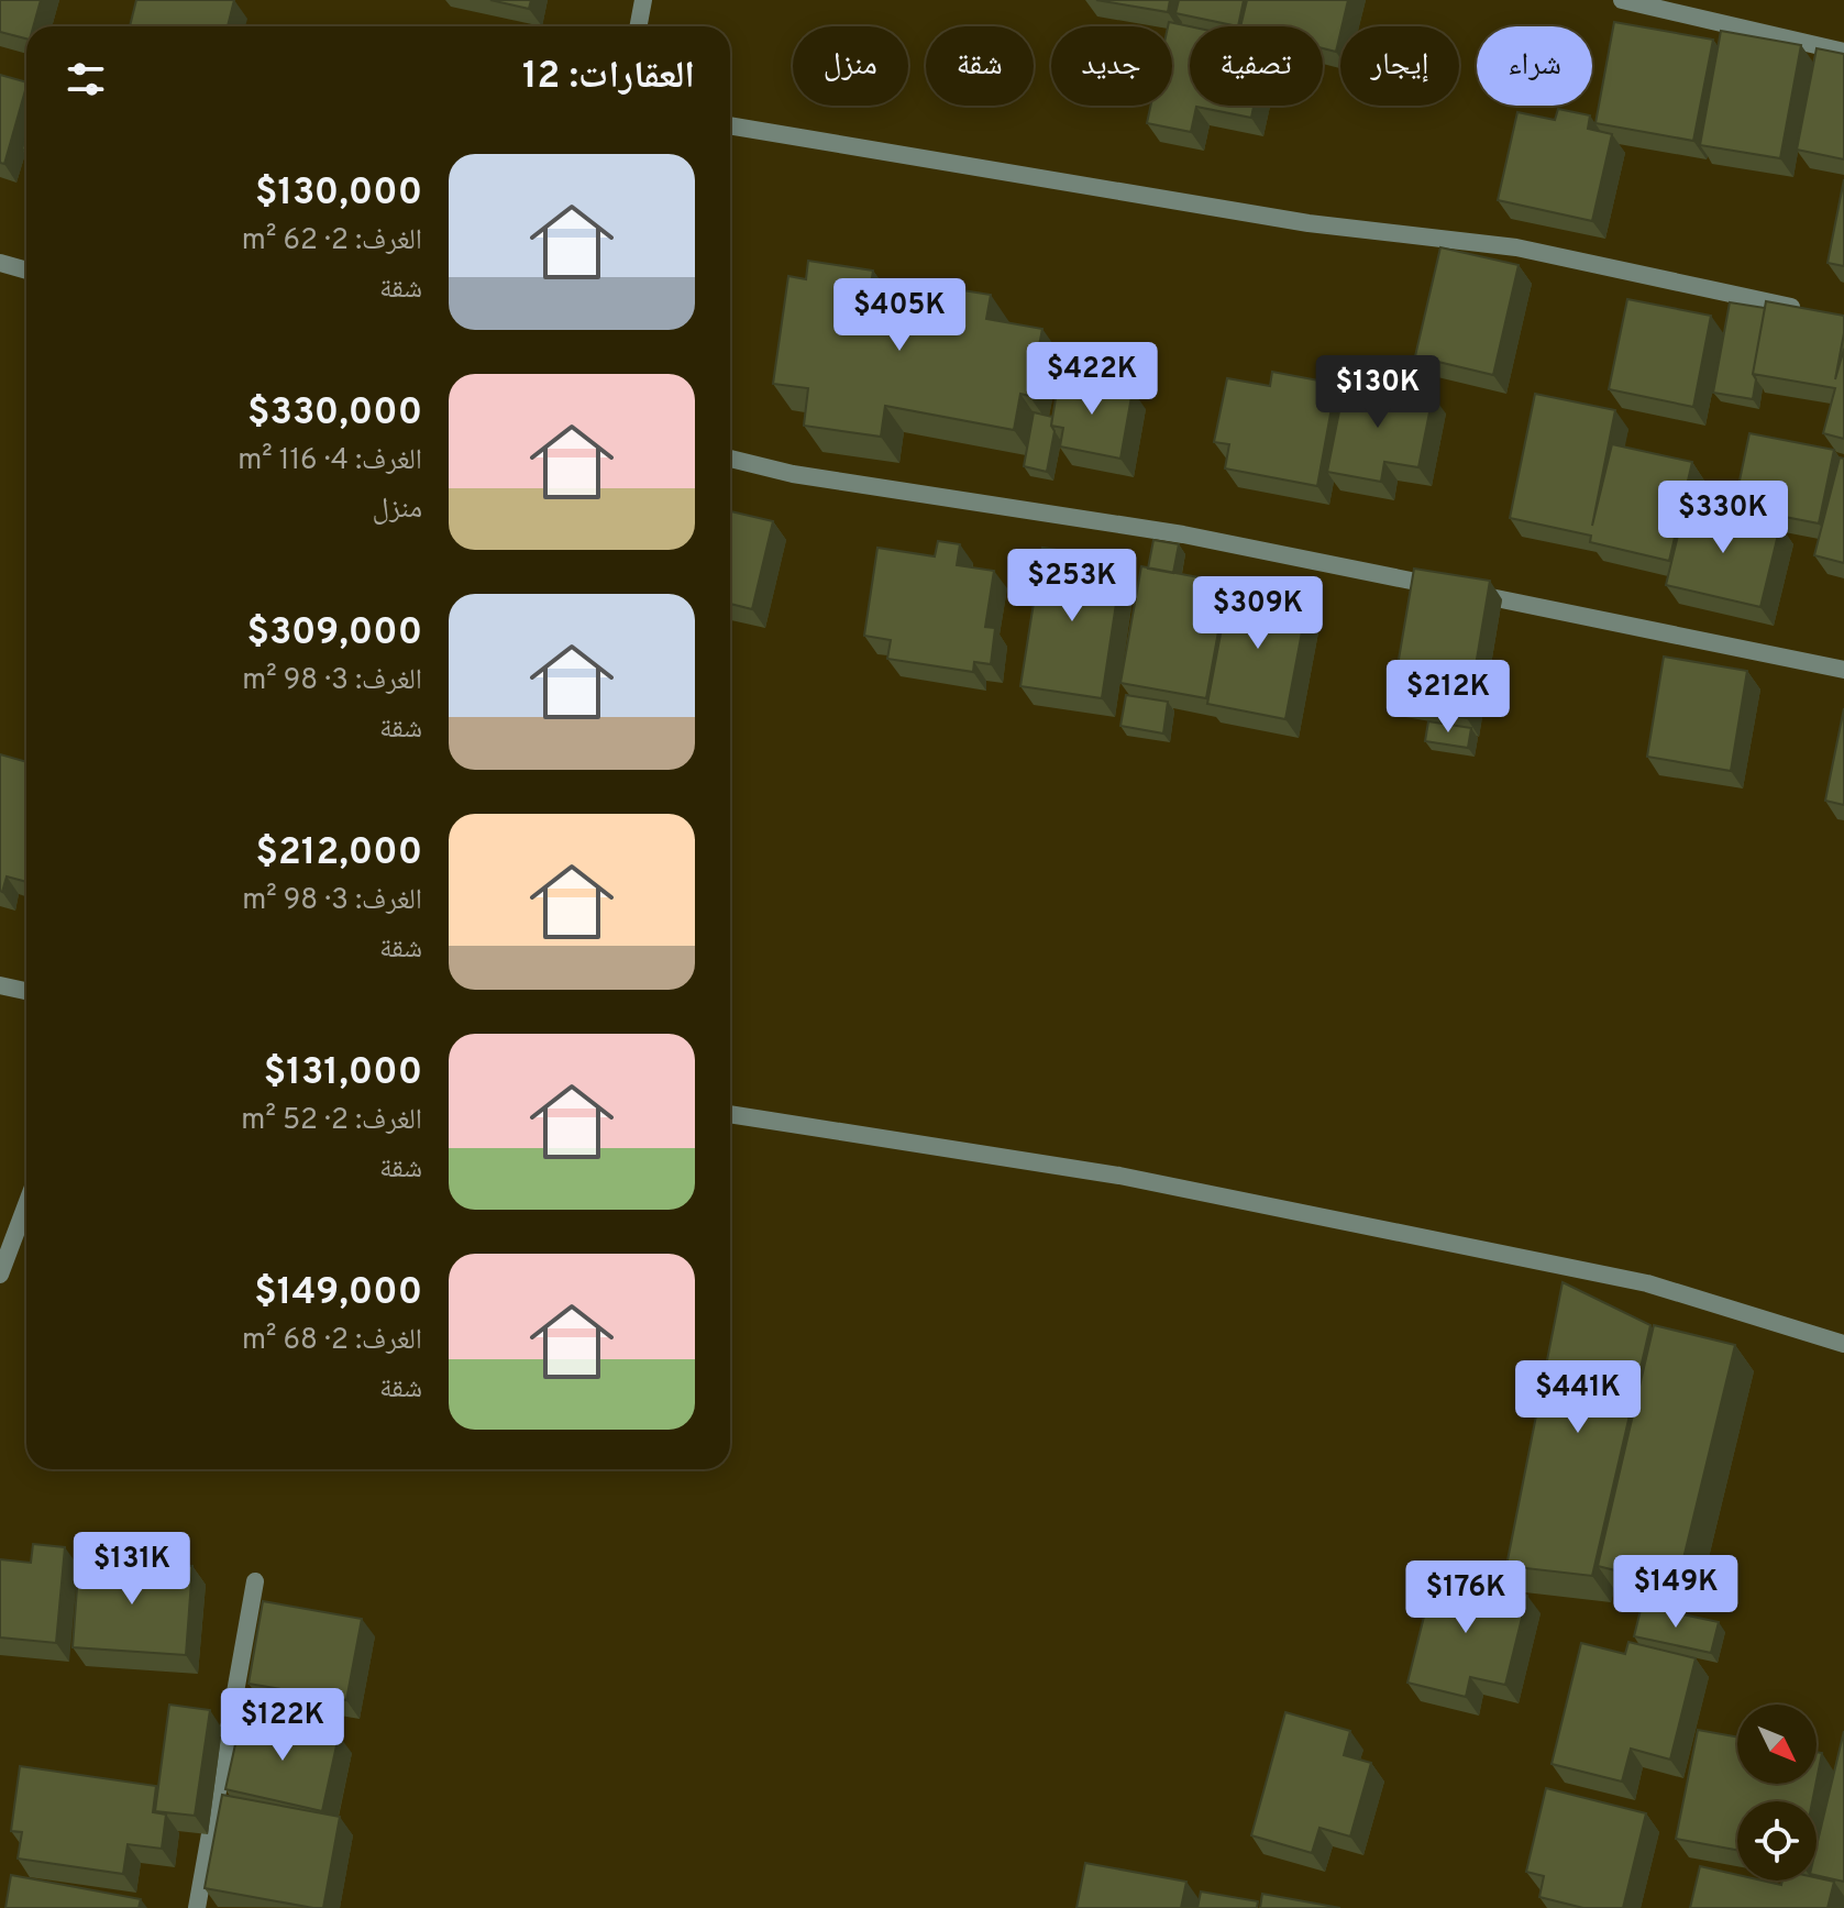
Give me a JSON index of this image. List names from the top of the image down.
{
  "north": "bottom right",
  "page": {
    "chip": [
      "شراء",
      "إيجار",
      "تصفية",
      "جديد",
      "شقة",
      "منزل"
    ],
    "heading": "العقارات: 12",
    "list": [
      {
        "name": "$130,000",
        "note": "الغرف: 2 · 62 m² · شقة"
      },
      {
        "name": "$330,000",
        "note": "الغرف: 4 · 116 m² · منزل"
      },
      {
        "name": "$309,000",
        "note": "الغرف: 3 · 98 m² · شقة"
      },
      {
        "name": "$212,000",
        "note": "الغرف: 3 · 98 m² · شقة"
      },
      {
        "name": "$131,000",
        "note": "الغرف: 2 · 52 m² · شقة"
      },
      {
        "name": "$149,000",
        "note": "الغرف: 2 · 68 m² · شقة"
      }
    ],
    "price": [
      "$405K",
      "$422K",
      "$130K",
      "$330K",
      "$253K",
      "$309K",
      "$212K",
      "$441K",
      "$131K",
      "$149K",
      "$176K",
      "$122K"
    ]
  }
}
